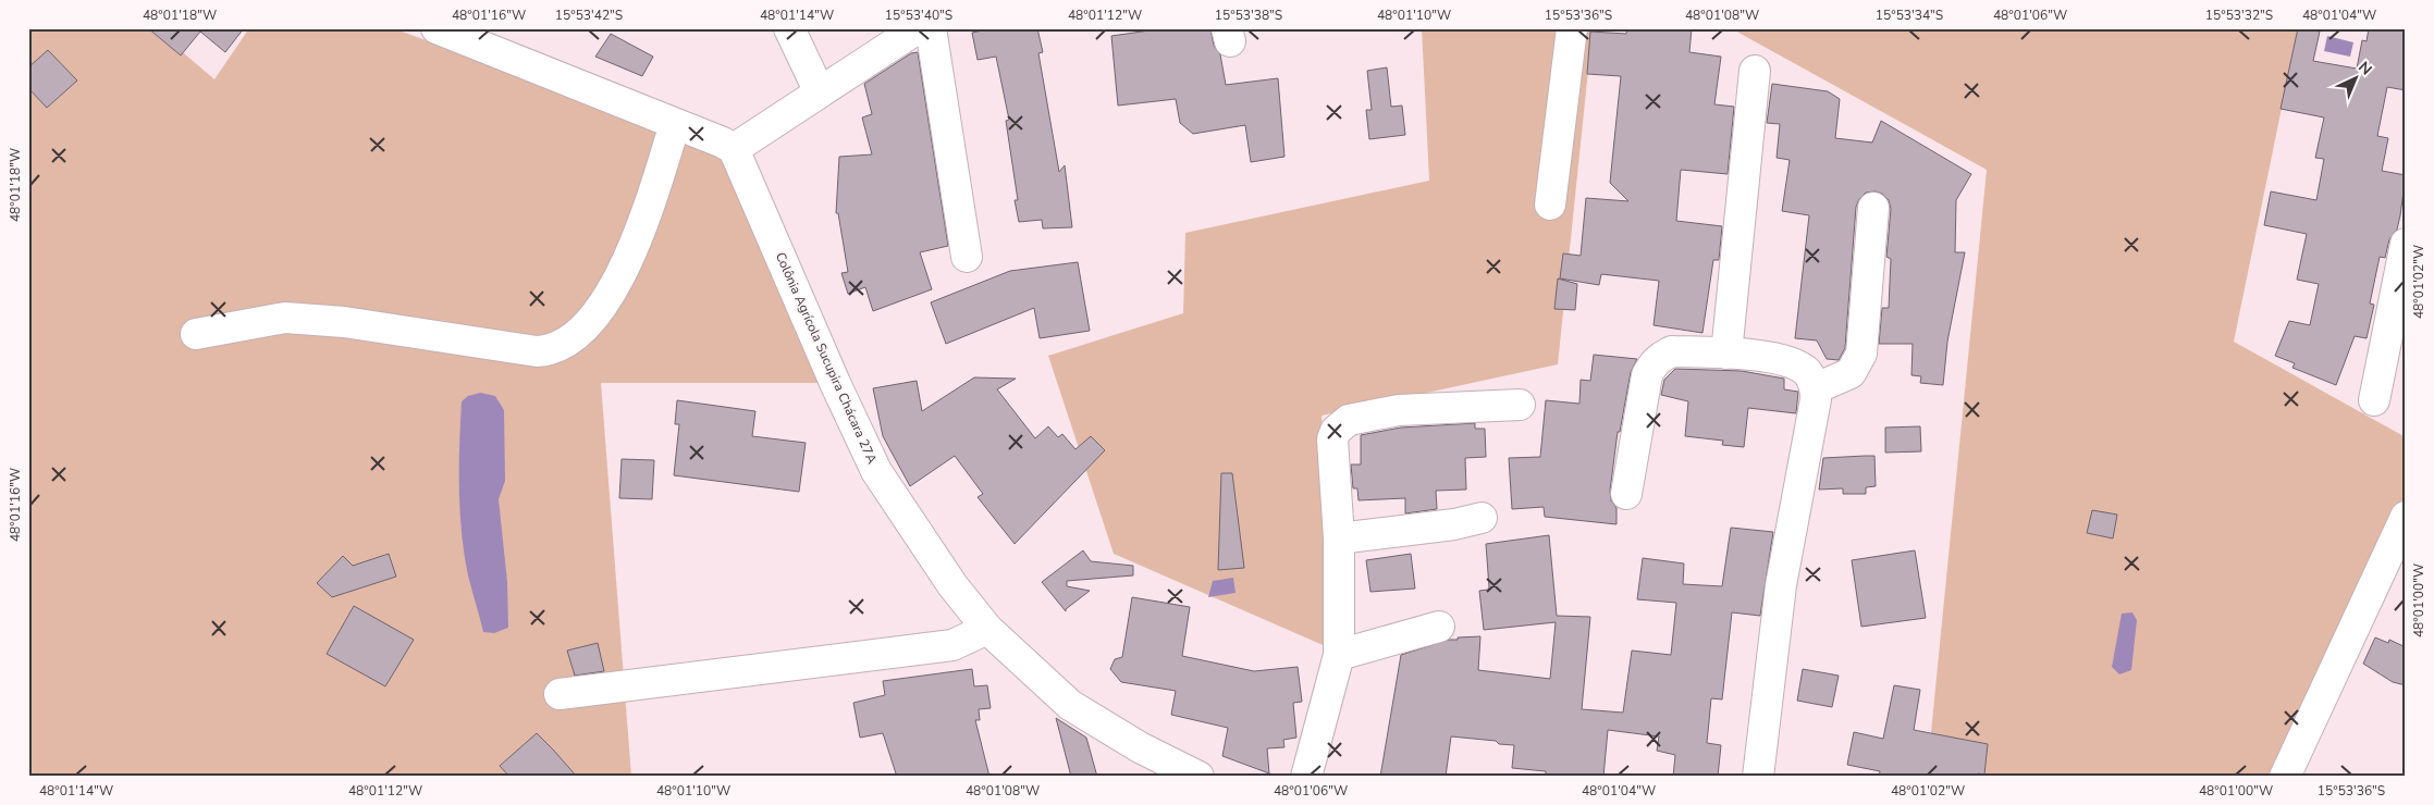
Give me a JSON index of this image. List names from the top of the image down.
{
  "streets": {
    "street": ["Colônia Agrícola Sucupira Chácara 27A"]
  },
  "north": "top right",
  "coordinates": [
    "48°01'18\"W",
    "48°01'16\"W",
    "15°53'42\"S",
    "48°01'14\"W",
    "15°53'40\"S",
    "48°01'12\"W",
    "15°53'38\"S",
    "48°01'10\"W",
    "15°53'36\"S",
    "48°01'08\"W",
    "15°53'34\"S",
    "48°01'06\"W",
    "15°53'32\"S",
    "48°01'04\"W",
    "48°01'02\"W",
    "48°01'00\"W"
  ]
}
